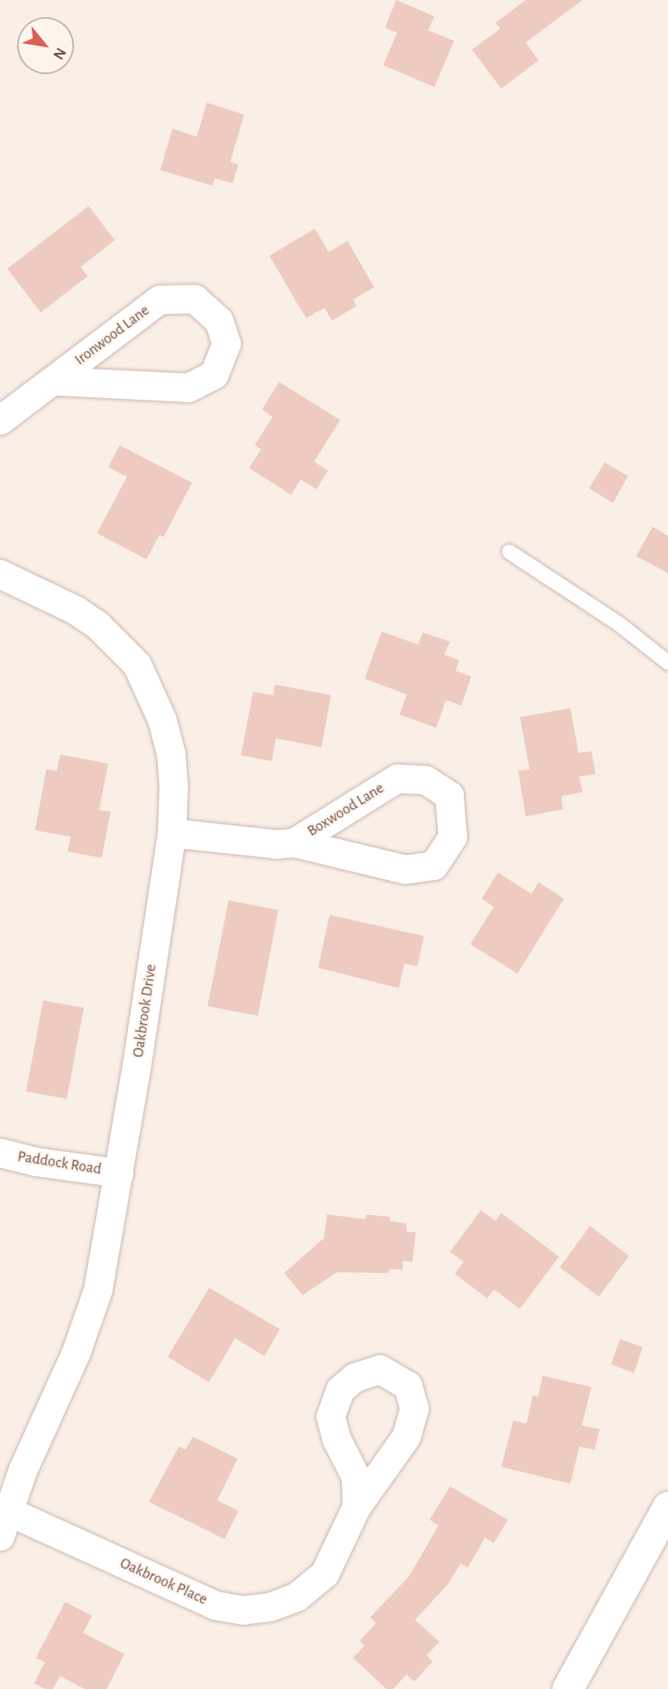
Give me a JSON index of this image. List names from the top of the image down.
{
  "streets": {
    "street": [
      "Ironwood Lane",
      "Boxwood Lane",
      "Oakbrook Drive",
      "Paddock Road",
      "Oakbrook Place"
    ]
  },
  "crossings": [
    ["Boxwood Lane", "Oakbrook Drive"],
    ["Oakbrook Drive", "Paddock Road"],
    ["Oakbrook Drive", "Oakbrook Place"]
  ],
  "north": "bottom right"
}
